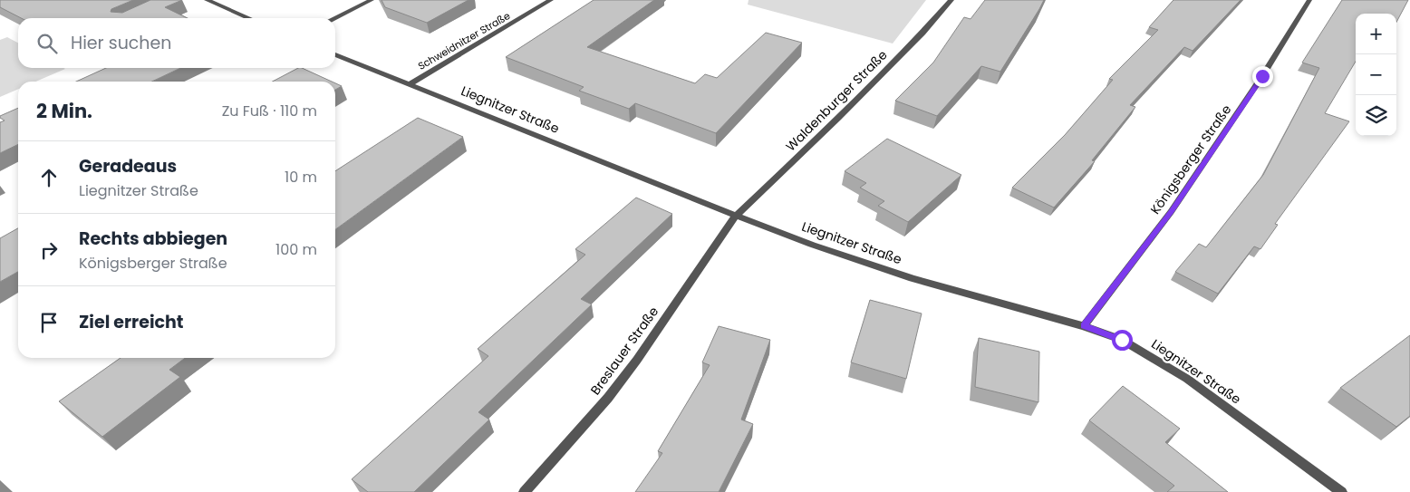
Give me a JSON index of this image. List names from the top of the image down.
{
  "streets": {
    "street": [
      "Schweidnitzer Straße",
      "Waldenburger Straße",
      "Liegnitzer Straße",
      "Königsberger Straße",
      "Breslauer Straße"
    ]
  },
  "crossings": [
    ["Schweidnitzer Straße", "Liegnitzer Straße"],
    ["Waldenburger Straße", "Liegnitzer Straße"],
    ["Waldenburger Straße", "Breslauer Straße"],
    ["Liegnitzer Straße", "Königsberger Straße"],
    ["Liegnitzer Straße", "Breslauer Straße"]
  ],
  "page": {
    "map_buttons": ["+", "−"],
    "search": "Hier suchen",
    "heading": ["2 Min.", "Zu Fuß · 110 m"],
    "list": [
      ["Geradeaus", "Liegnitzer Straße", "10 m"],
      ["Rechts abbiegen", "Königsberger Straße", "100 m"],
      "Ziel erreicht"
    ]
  }
}
